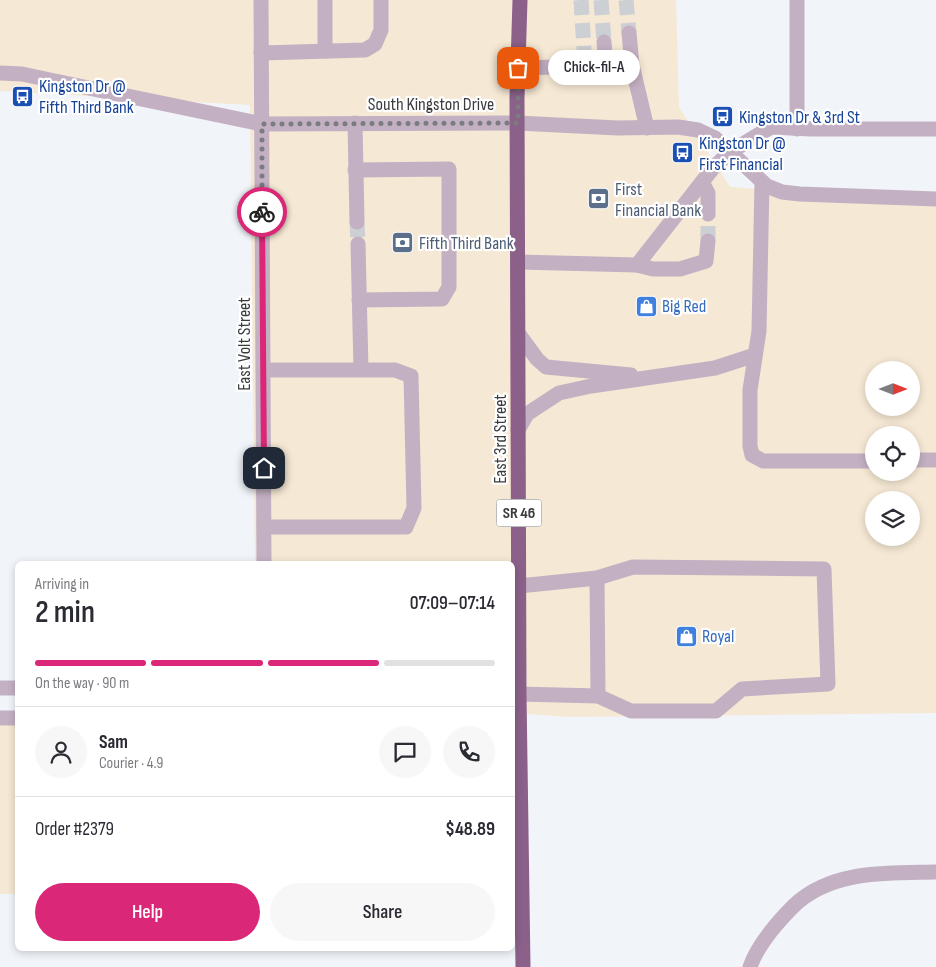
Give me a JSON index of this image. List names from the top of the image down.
{
  "streets": {
    "highway": ["East 3rd Street", "SR 46"],
    "street": ["South Kingston Drive", "East Volt Street"]
  },
  "crossings": [
    ["South Kingston Drive", "East Volt Street"],
    ["South Kingston Drive", "East 3rd Street"]
  ],
  "places": {
    "other": ["Chick-fil-A"],
    "bus stop": ["Kingston Dr @ Fifth Third Bank", "Kingston Dr & 3rd St", "Kingston Dr @ First Financial"],
    "bank": ["First Financial Bank", "Fifth Third Bank"],
    "shop": ["Big Red", "Royal"]
  },
  "north": "right",
  "page": {
    "bubble": "Chick-fil-A",
    "heading": ["2 min", "Arriving in", "07:09–07:14"],
    "panel": [
      "Sam",
      "Courier · 4.9",
      "Order #2379",
      "$48.89"
    ],
    "bar": "On the way · 90 m",
    "buttons": ["Help", "Share"]
  }
}
